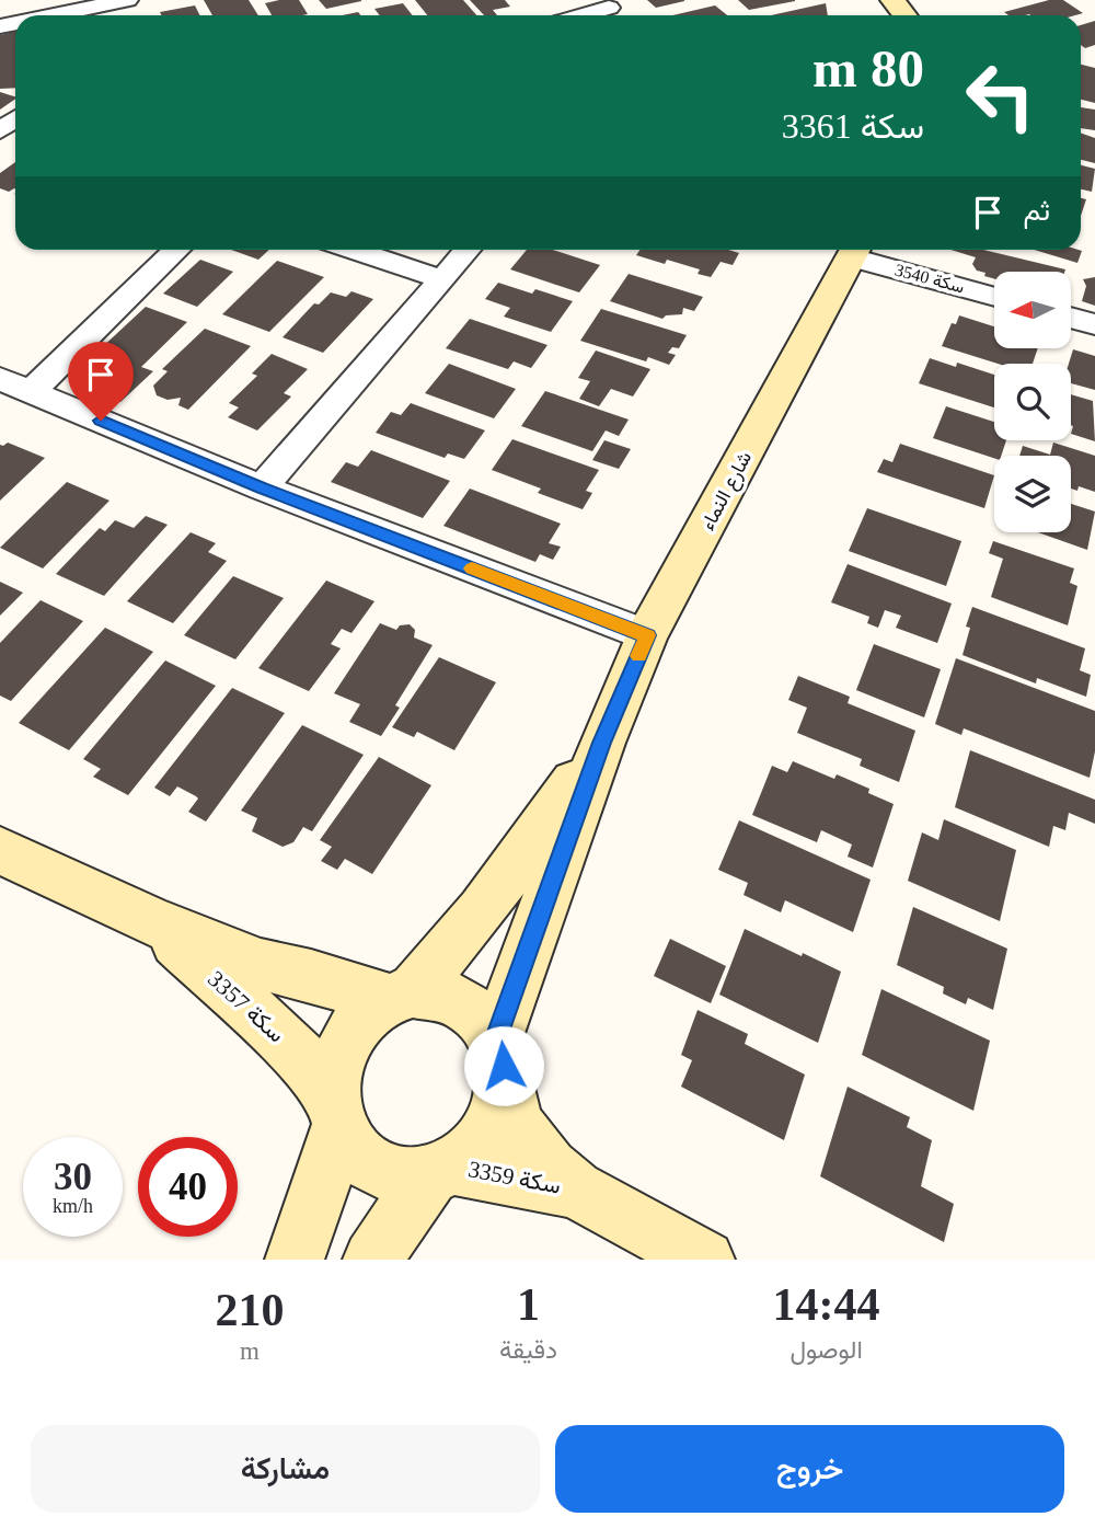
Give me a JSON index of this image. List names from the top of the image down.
{
  "streets": {
    "street": [
      "سكة 3540",
      "شارع النماء",
      "سكة 3357",
      "سكة 3359"
    ]
  },
  "crossings": [
    ["سكة 3540", "شارع النماء"],
    ["شارع النماء", "سكة 3357"],
    ["شارع النماء", "سكة 3359"],
    ["سكة 3357", "سكة 3359"]
  ],
  "north": "left",
  "page": {
    "turn": ["80 m", "سكة 3361"],
    "then": "ثم",
    "speed": "30 km/h",
    "limit": "40",
    "eta": [
      "14:44",
      "الوصول",
      "1",
      "دقيقة",
      "210",
      "m"
    ],
    "buttons": ["خروج", "مشاركة"]
  }
}
